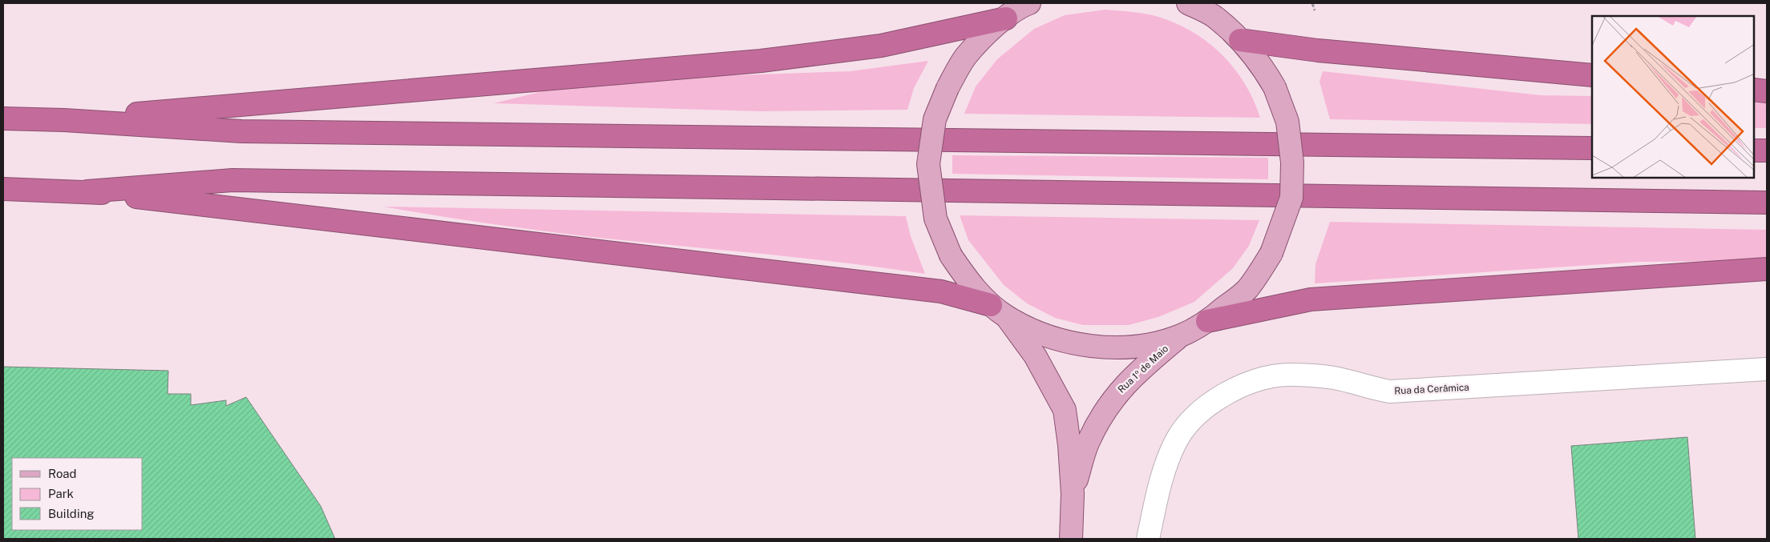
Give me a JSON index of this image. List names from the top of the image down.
{
  "streets": {
    "main road": ["Rua 1º de Maio"],
    "street": ["Rua da Cerâmica"]
  },
  "legend": ["Road", "Park", "Building"]
}
